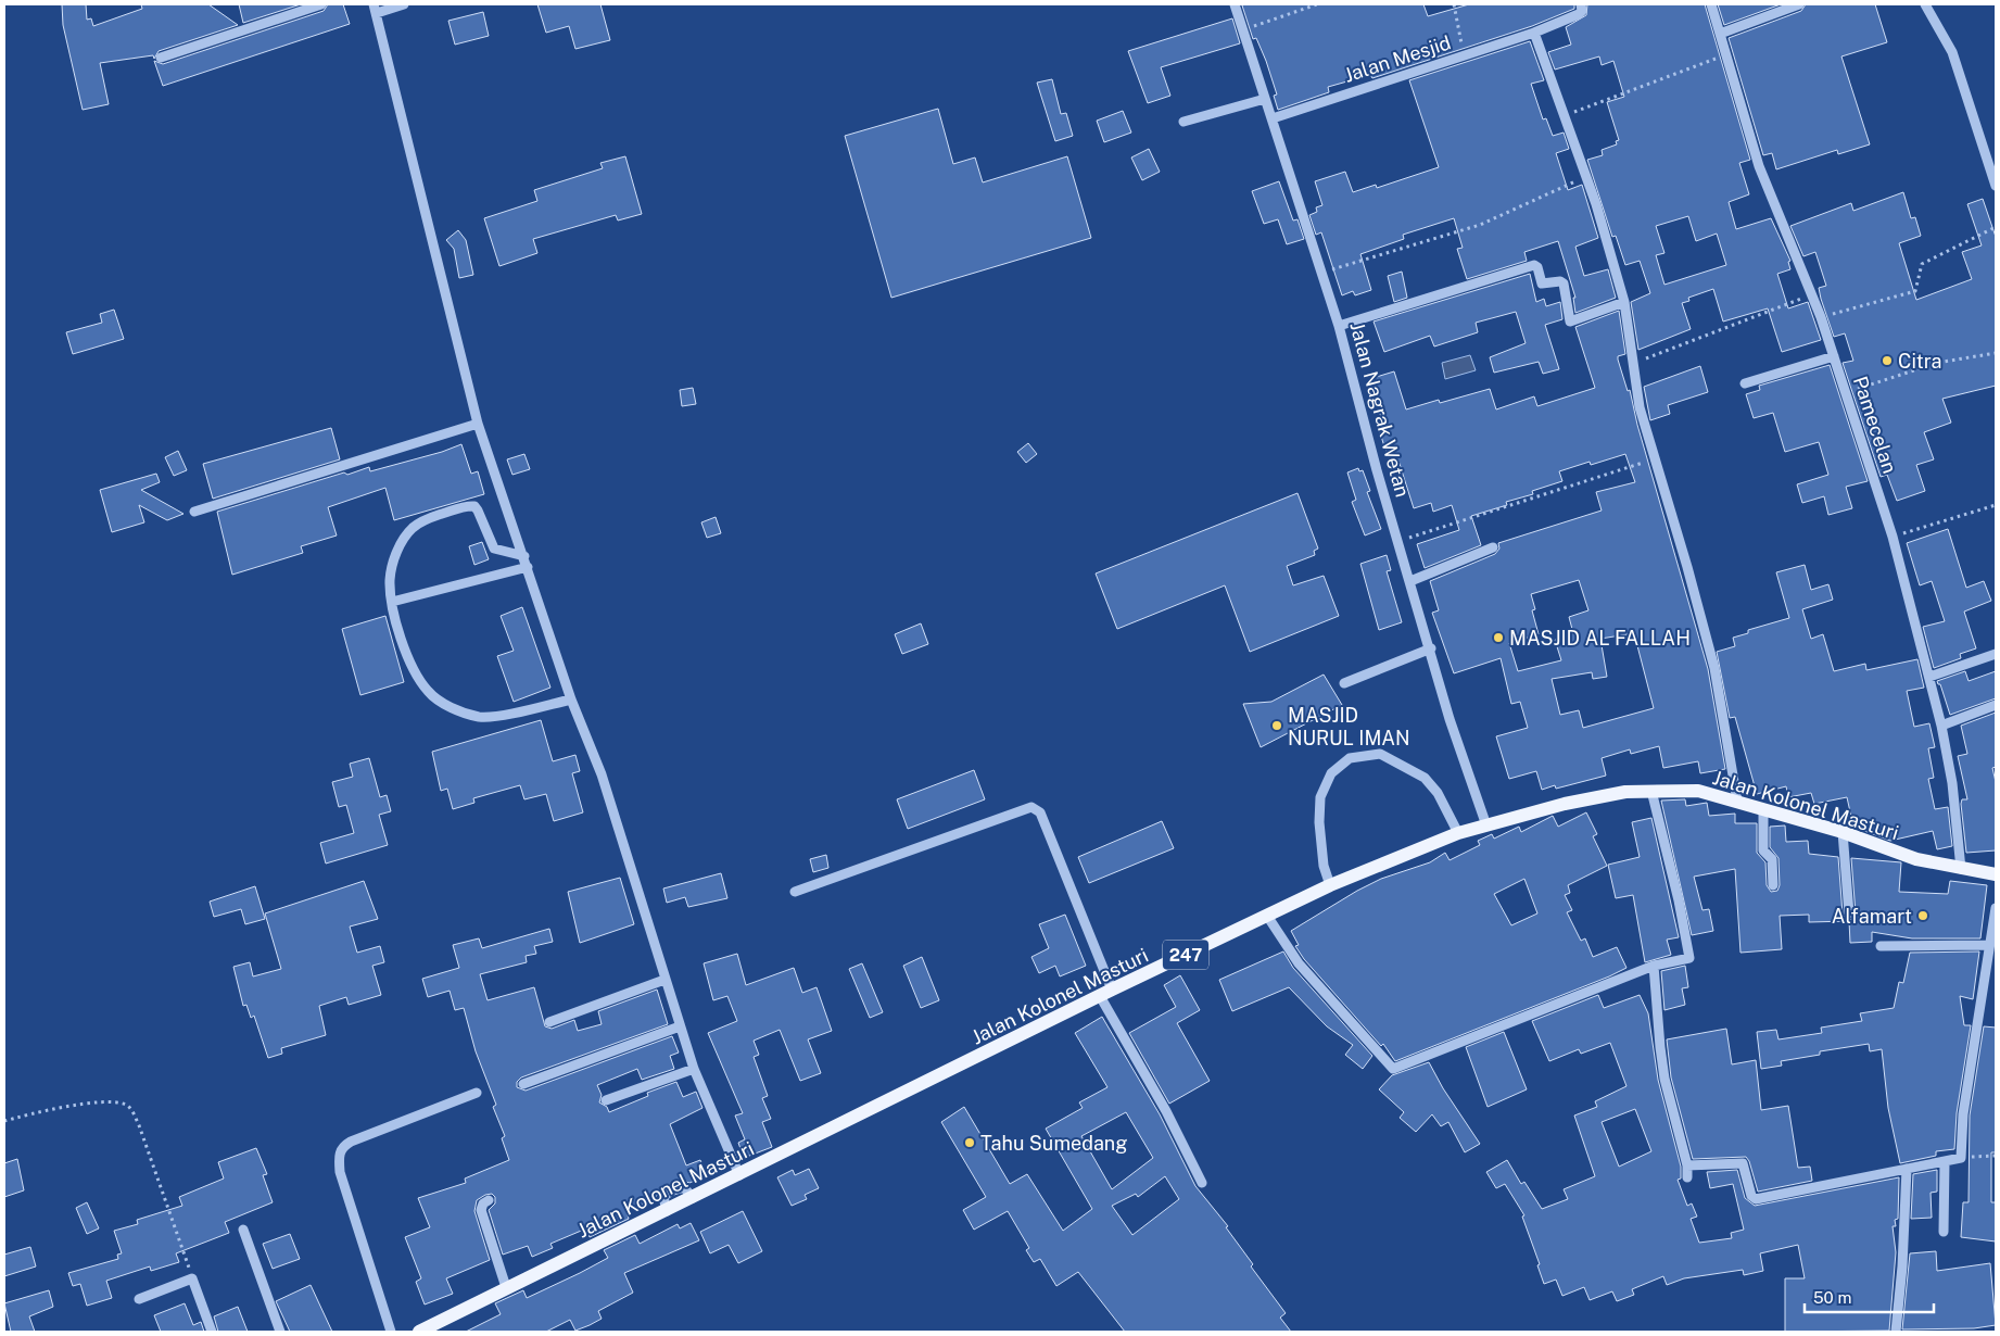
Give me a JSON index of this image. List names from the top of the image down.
{
  "streets": {
    "main road": ["Jalan Kolonel Masturi", "247"],
    "street": ["Jalan Mesjid", "Jalan Nagrak Wetan", "Pamecelan"]
  },
  "crossings": [
    ["Jalan Mesjid", "Jalan Nagrak Wetan"],
    ["Jalan Nagrak Wetan", "Jalan Kolonel Masturi"],
    ["Pamecelan", "Jalan Kolonel Masturi"]
  ],
  "places": [
    "Citra",
    "MASJID AL FALLAH",
    "MASJID NURUL IMAN",
    "Alfamart",
    "Tahu Sumedang"
  ],
  "scale_bar": "50 m"
}
